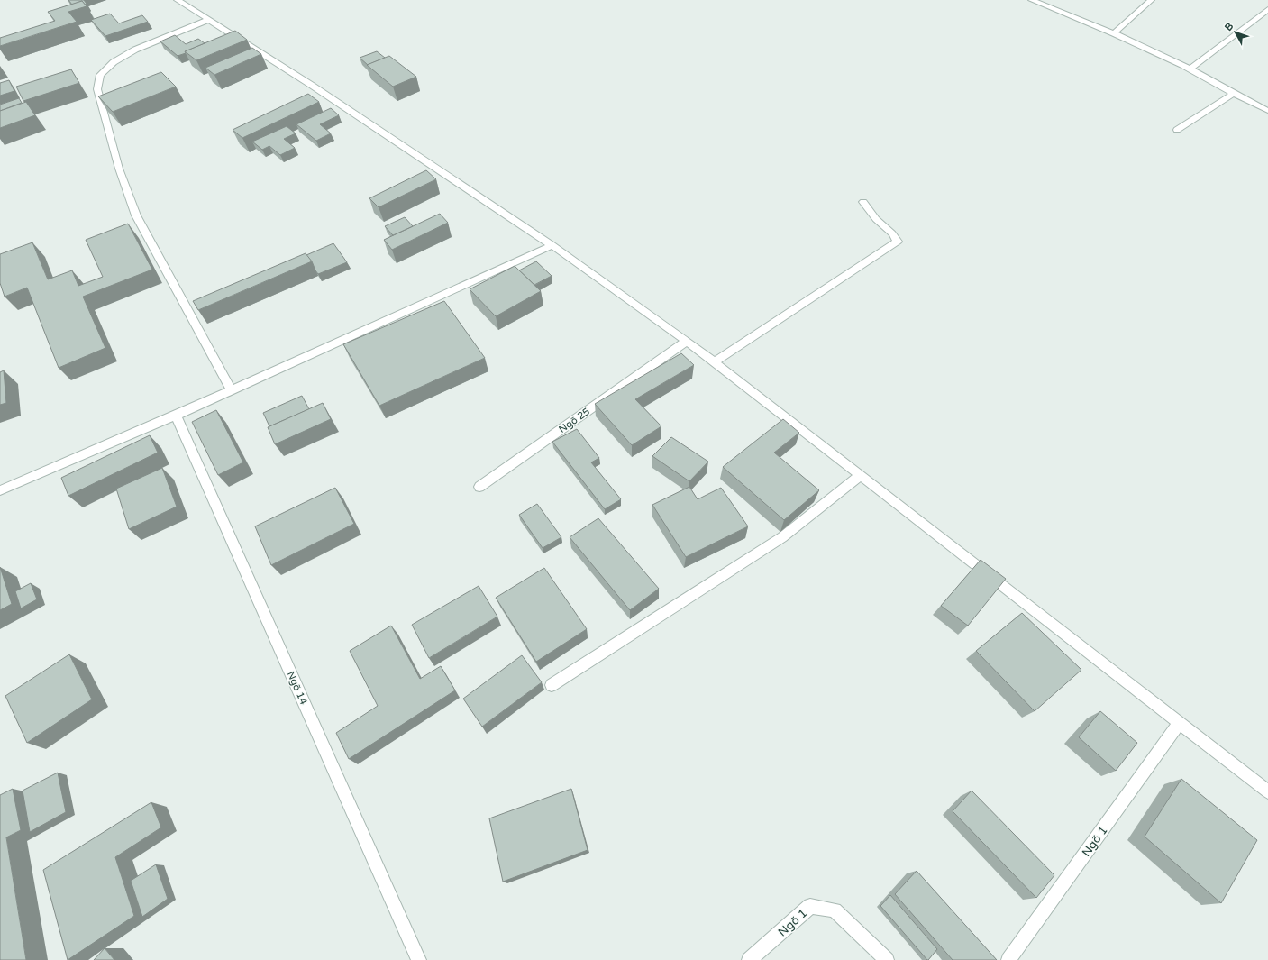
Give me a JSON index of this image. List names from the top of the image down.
{
  "streets": {
    "street": ["Ngõ 25", "Ngõ 14", "Ngõ 1"]
  },
  "north": "top left"
}
